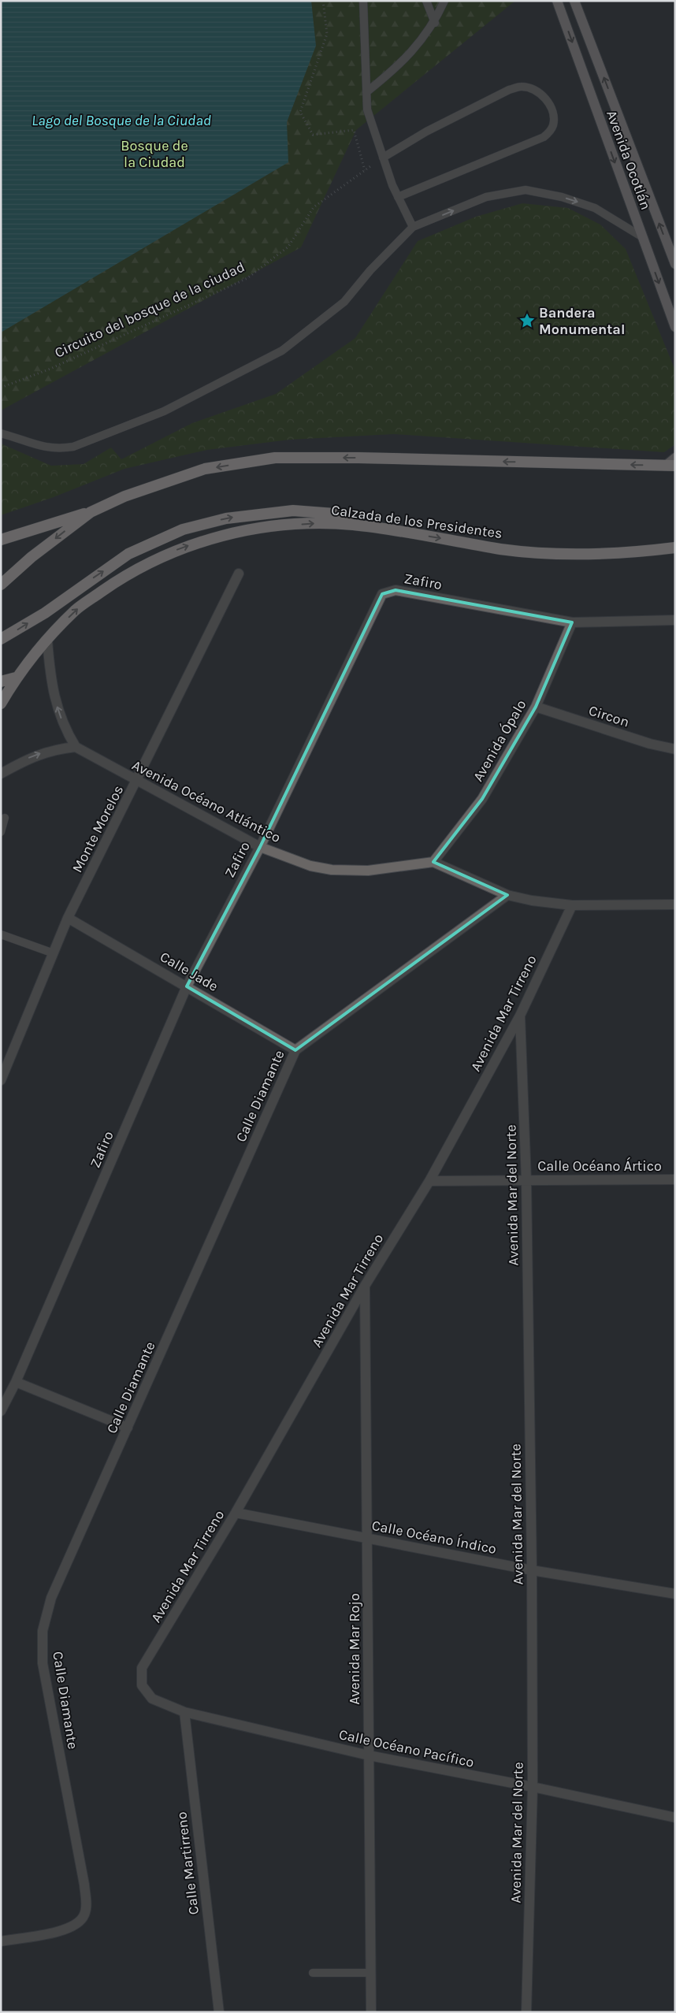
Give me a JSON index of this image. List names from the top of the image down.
{
  "streets": {
    "highway": ["Calzada de los Presidentes"],
    "main road": ["Avenida Ocotlán"],
    "street": [
      "Zafiro",
      "Circon",
      "Avenida Ópalo",
      "Avenida Océano Atlántico",
      "Monte Morelos",
      "Calle Jade",
      "Avenida Mar Tirreno",
      "Calle Diamante",
      "Calle Océano Ártico",
      "Avenida Mar del Norte",
      "Calle Océano Índico",
      "Avenida Mar Rojo",
      "Calle Océano Pacífico",
      "Calle Martirreno"
    ],
    "path": ["Circuito del bosque de la ciudad"]
  },
  "crossings": [
    ["Zafiro", "Avenida Ópalo"],
    ["Zafiro", "Avenida Océano Atlántico"],
    ["Zafiro", "Calle Jade"],
    ["Circon", "Avenida Ópalo"],
    ["Avenida Ópalo", "Avenida Océano Atlántico"],
    ["Avenida Océano Atlántico", "Monte Morelos"],
    ["Monte Morelos", "Calle Jade"],
    ["Calle Jade", "Calle Diamante"],
    ["Avenida Mar Tirreno", "Calle Océano Ártico"],
    ["Avenida Mar Tirreno", "Avenida Mar del Norte"],
    ["Avenida Mar Tirreno", "Calle Océano Índico"],
    ["Avenida Mar Tirreno", "Avenida Mar Rojo"],
    ["Avenida Mar Tirreno", "Calle Océano Pacífico"],
    ["Calle Océano Ártico", "Avenida Mar del Norte"],
    ["Avenida Mar del Norte", "Calle Océano Índico"],
    ["Avenida Mar del Norte", "Calle Océano Pacífico"],
    ["Calle Océano Índico", "Avenida Mar Rojo"],
    ["Avenida Mar Rojo", "Calle Océano Pacífico"],
    ["Calle Océano Pacífico", "Calle Martirreno"]
  ],
  "water": ["Lago del Bosque de la Ciudad"],
  "parks": ["Bosque de la Ciudad"],
  "places": {
    "place": ["Bandera Monumental"]
  }
}
